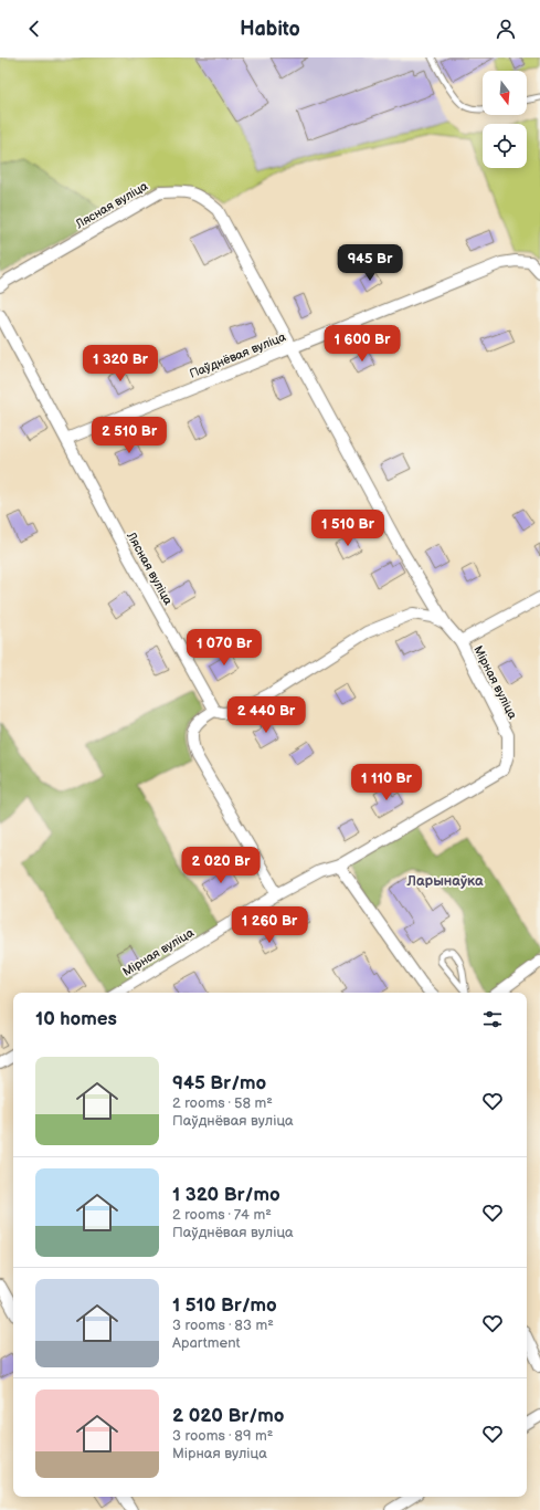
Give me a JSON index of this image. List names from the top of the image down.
{
  "streets": {
    "street": ["Лясная вуліца", "Паўднёвая вуліца", "Мірная вуліца"]
  },
  "crossings": [
    ["Лясная вуліца", "Паўднёвая вуліца"]
  ],
  "districts": ["Ларынаўка"],
  "north": "bottom",
  "page": {
    "header": "Habito",
    "price": [
      "945 Br",
      "1 600 Br",
      "1 320 Br",
      "2 510 Br",
      "1 510 Br",
      "1 070 Br",
      "2 440 Br",
      "1 110 Br",
      "2 020 Br",
      "1 260 Br"
    ],
    "heading": "10 homes",
    "list": [
      {
        "name": "945 Br/mo",
        "note": "2 rooms · 58 m² · Паўднёвая вуліца"
      },
      {
        "name": "1 320 Br/mo",
        "note": "2 rooms · 74 m² · Паўднёвая вуліца"
      },
      {
        "name": "1 510 Br/mo",
        "note": "3 rooms · 83 m² · Apartment"
      },
      {
        "name": "2 020 Br/mo",
        "note": "3 rooms · 89 m² · Мірная вуліца"
      }
    ]
  }
}
